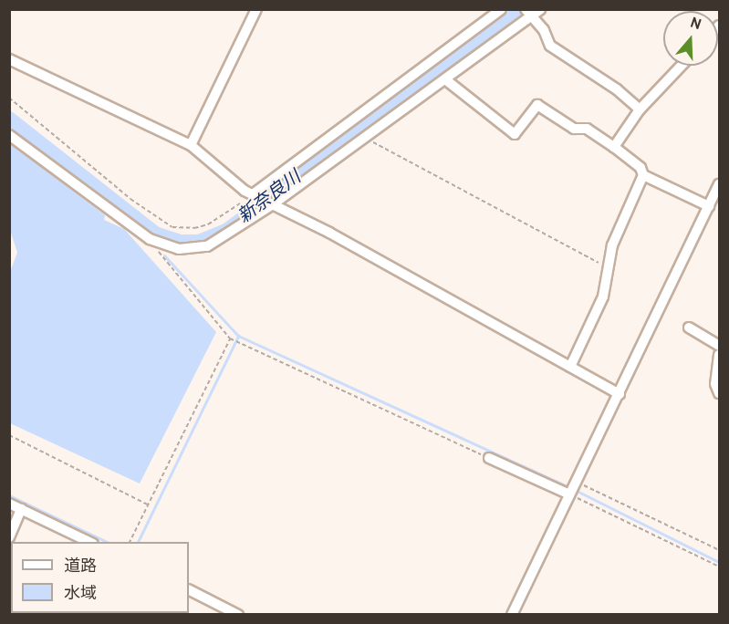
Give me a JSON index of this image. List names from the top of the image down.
{
  "water": ["新奈良川"],
  "legend": ["道路", "水域"],
  "north": "top"
}
